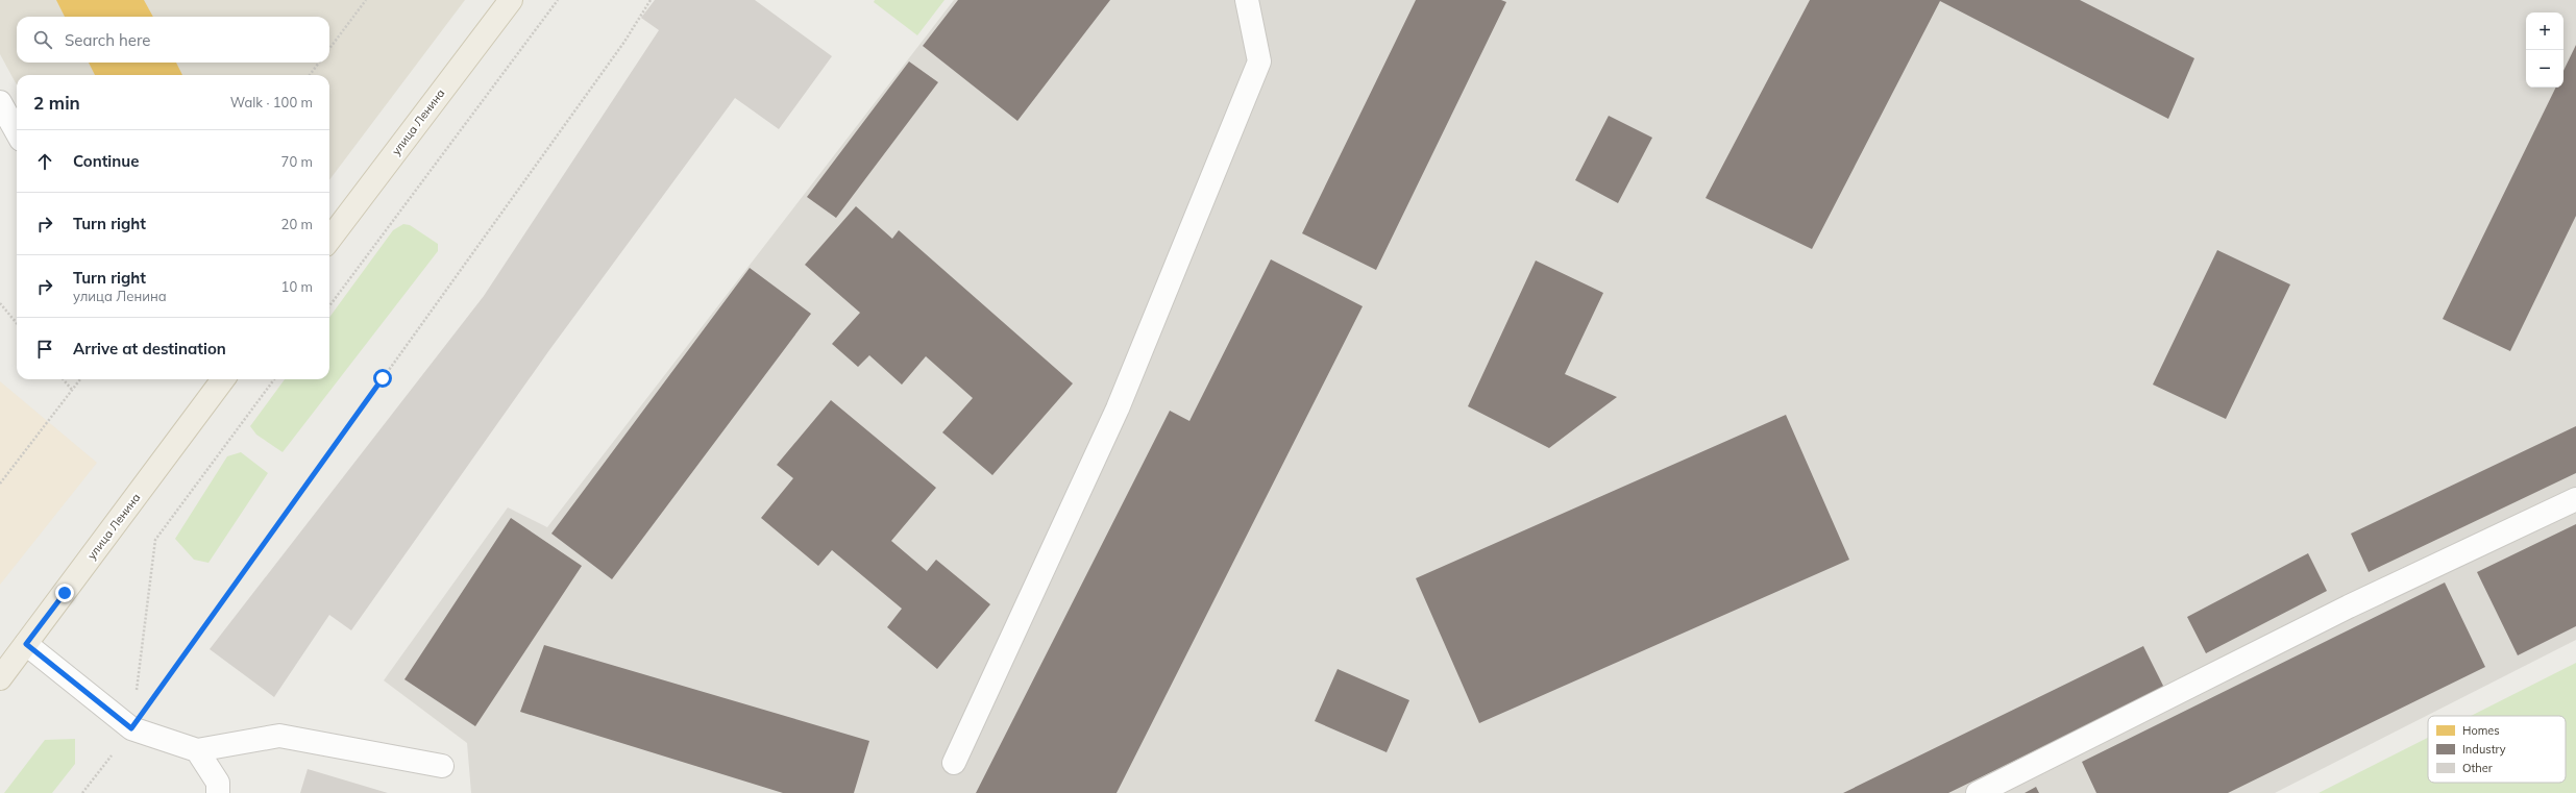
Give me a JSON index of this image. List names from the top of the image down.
{
  "streets": {
    "main road": ["улица Ленина"]
  },
  "legend": ["Homes", "Industry", "Other"],
  "page": {
    "map_buttons": ["+", "−"],
    "search": "Search here",
    "heading": ["2 min", "Walk · 100 m"],
    "list": [
      ["Continue", "70 m"],
      ["Turn right", "20 m"],
      ["Turn right", "улица Ленина", "10 m"],
      "Arrive at destination"
    ]
  }
}
